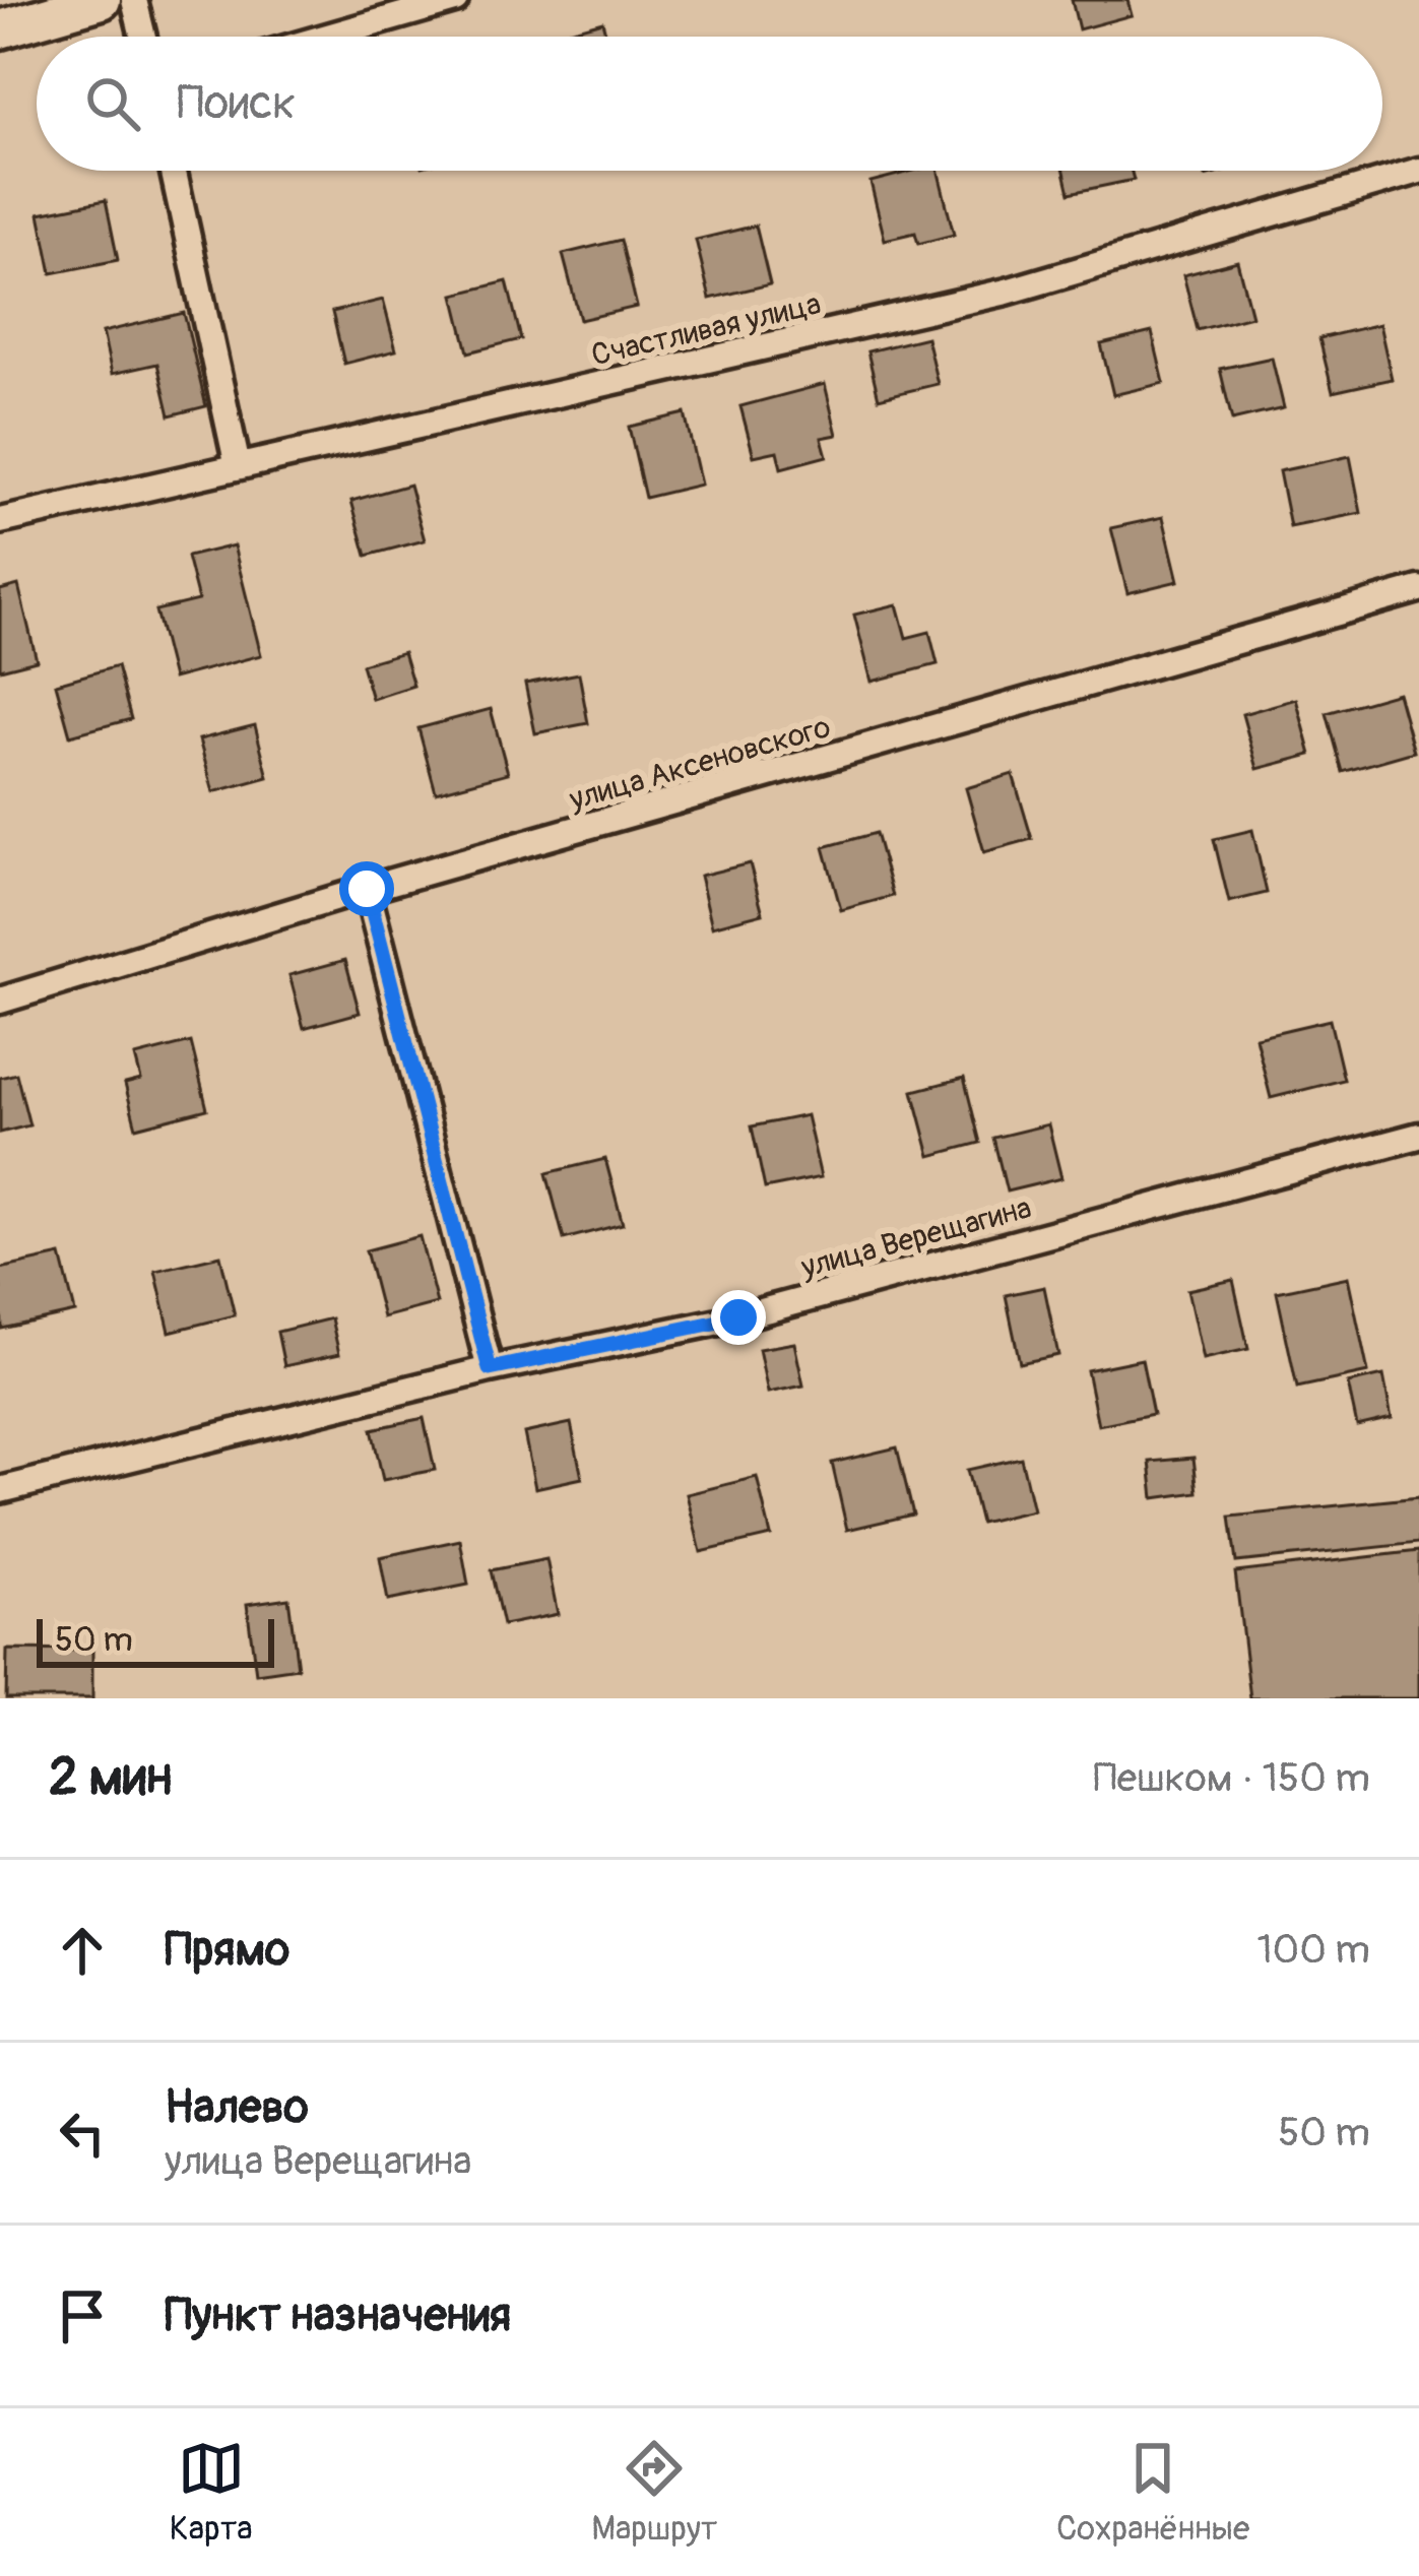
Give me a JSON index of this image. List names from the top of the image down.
{
  "streets": {
    "street": ["Счастливая улица", "улица Аксеновского", "улица Верещагина"]
  },
  "scale_bar": "50 m",
  "page": {
    "search": "Поиск",
    "scale": "50 m",
    "heading": ["2 мин", "Пешком · 150 m"],
    "list": [
      ["Прямо", "100 m"],
      ["Налево", "улица Верещагина", "50 m"],
      "Пункт назначения"
    ],
    "nav": ["Карта", "Маршрут", "Сохранённые"]
  }
}
